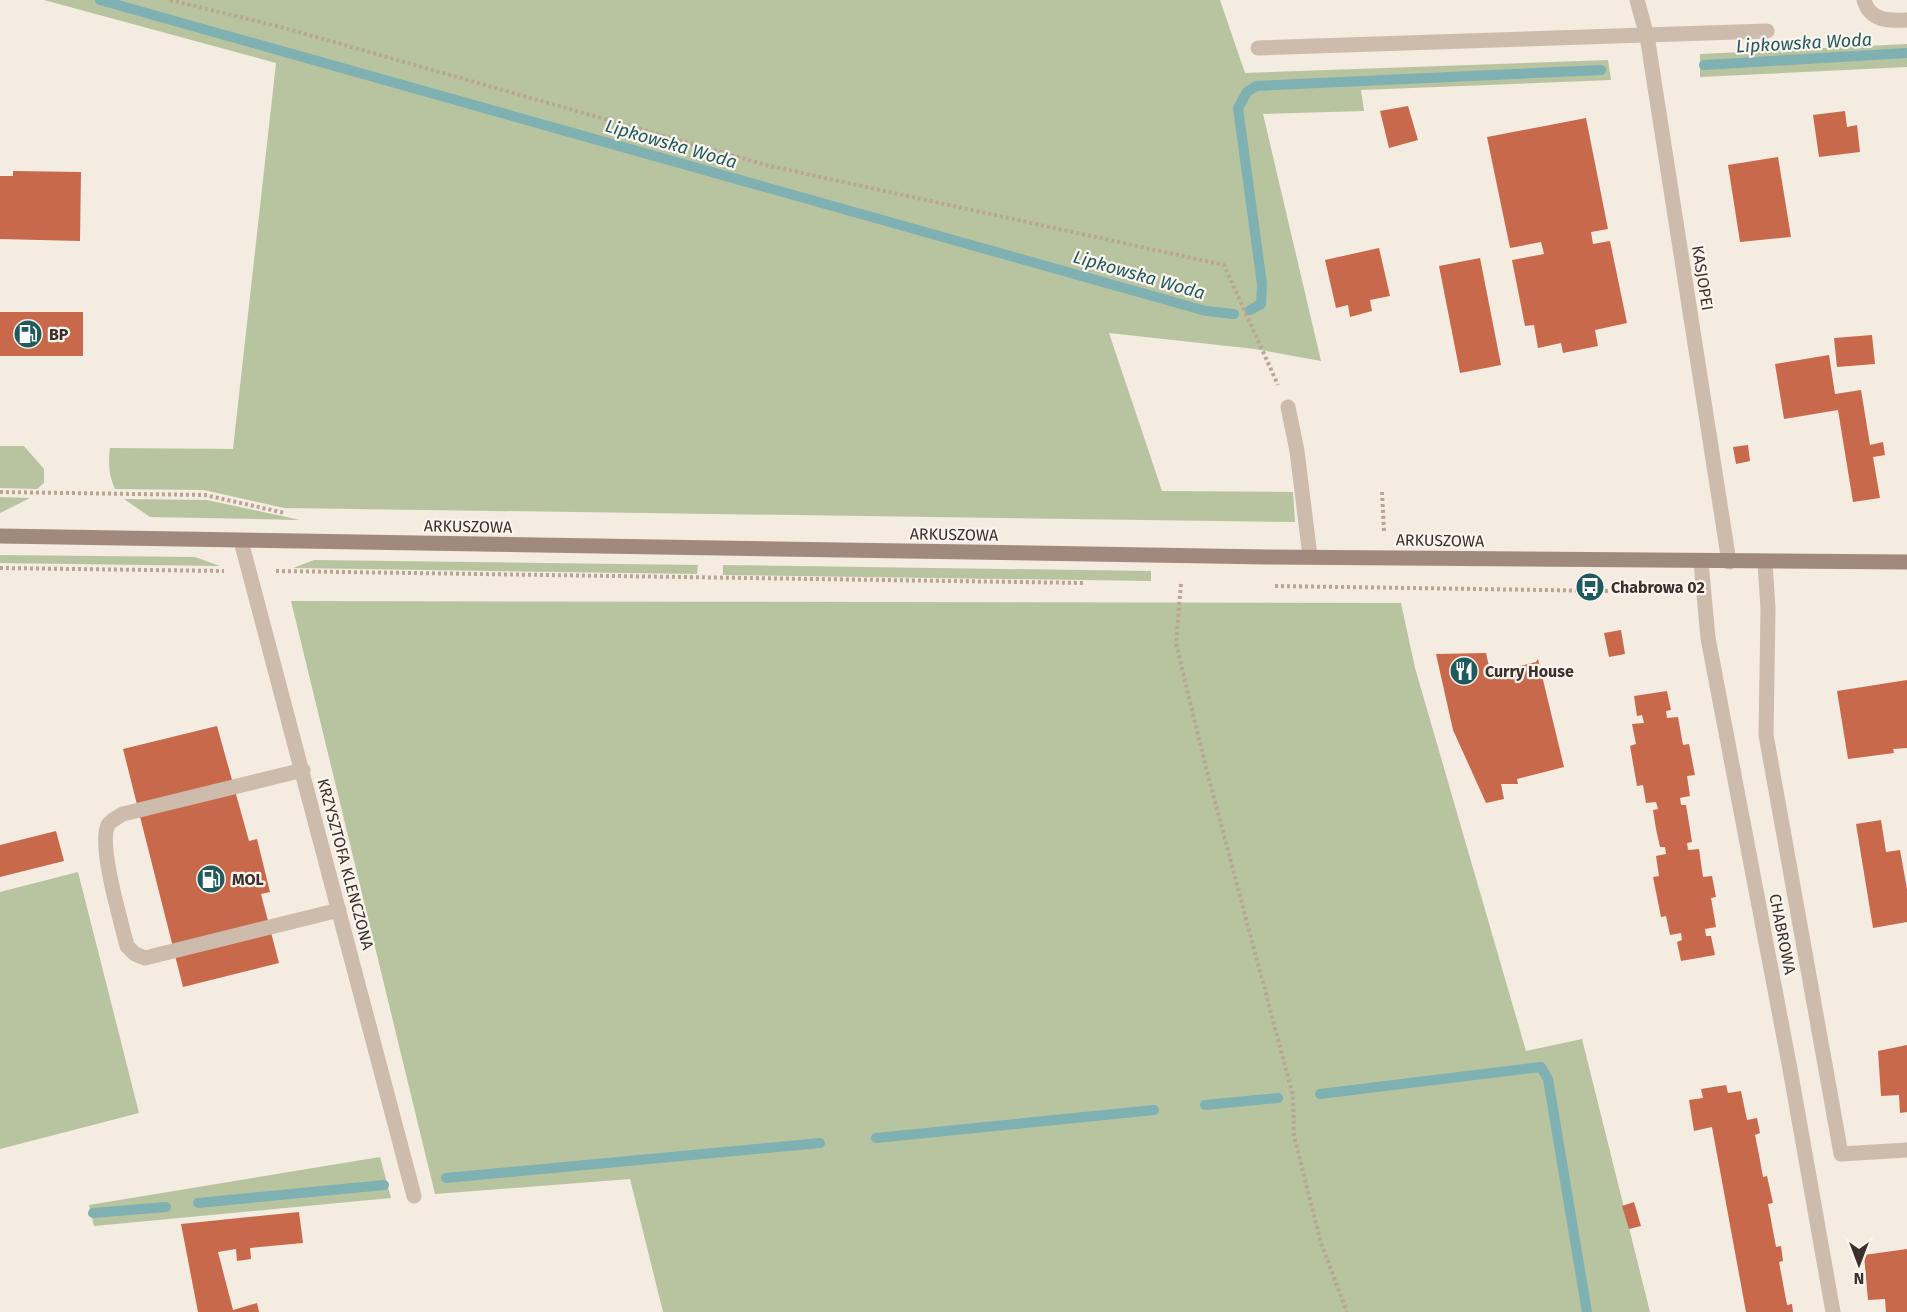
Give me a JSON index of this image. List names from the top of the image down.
{
  "streets": {
    "main road": ["ARKUSZOWA"],
    "street": ["KASJOPEI", "KRZYSZTOFA KLENCZONA", "CHABROWA"]
  },
  "crossings": [
    ["KASJOPEI", "ARKUSZOWA"],
    ["ARKUSZOWA", "KRZYSZTOFA KLENCZONA"],
    ["ARKUSZOWA", "CHABROWA"]
  ],
  "water": ["Lipkowska Woda"],
  "places": {
    "fuel station": ["BP", "MOL"],
    "bus stop": ["Chabrowa 02"],
    "restaurant": ["Curry House"]
  },
  "north": "bottom"
}
